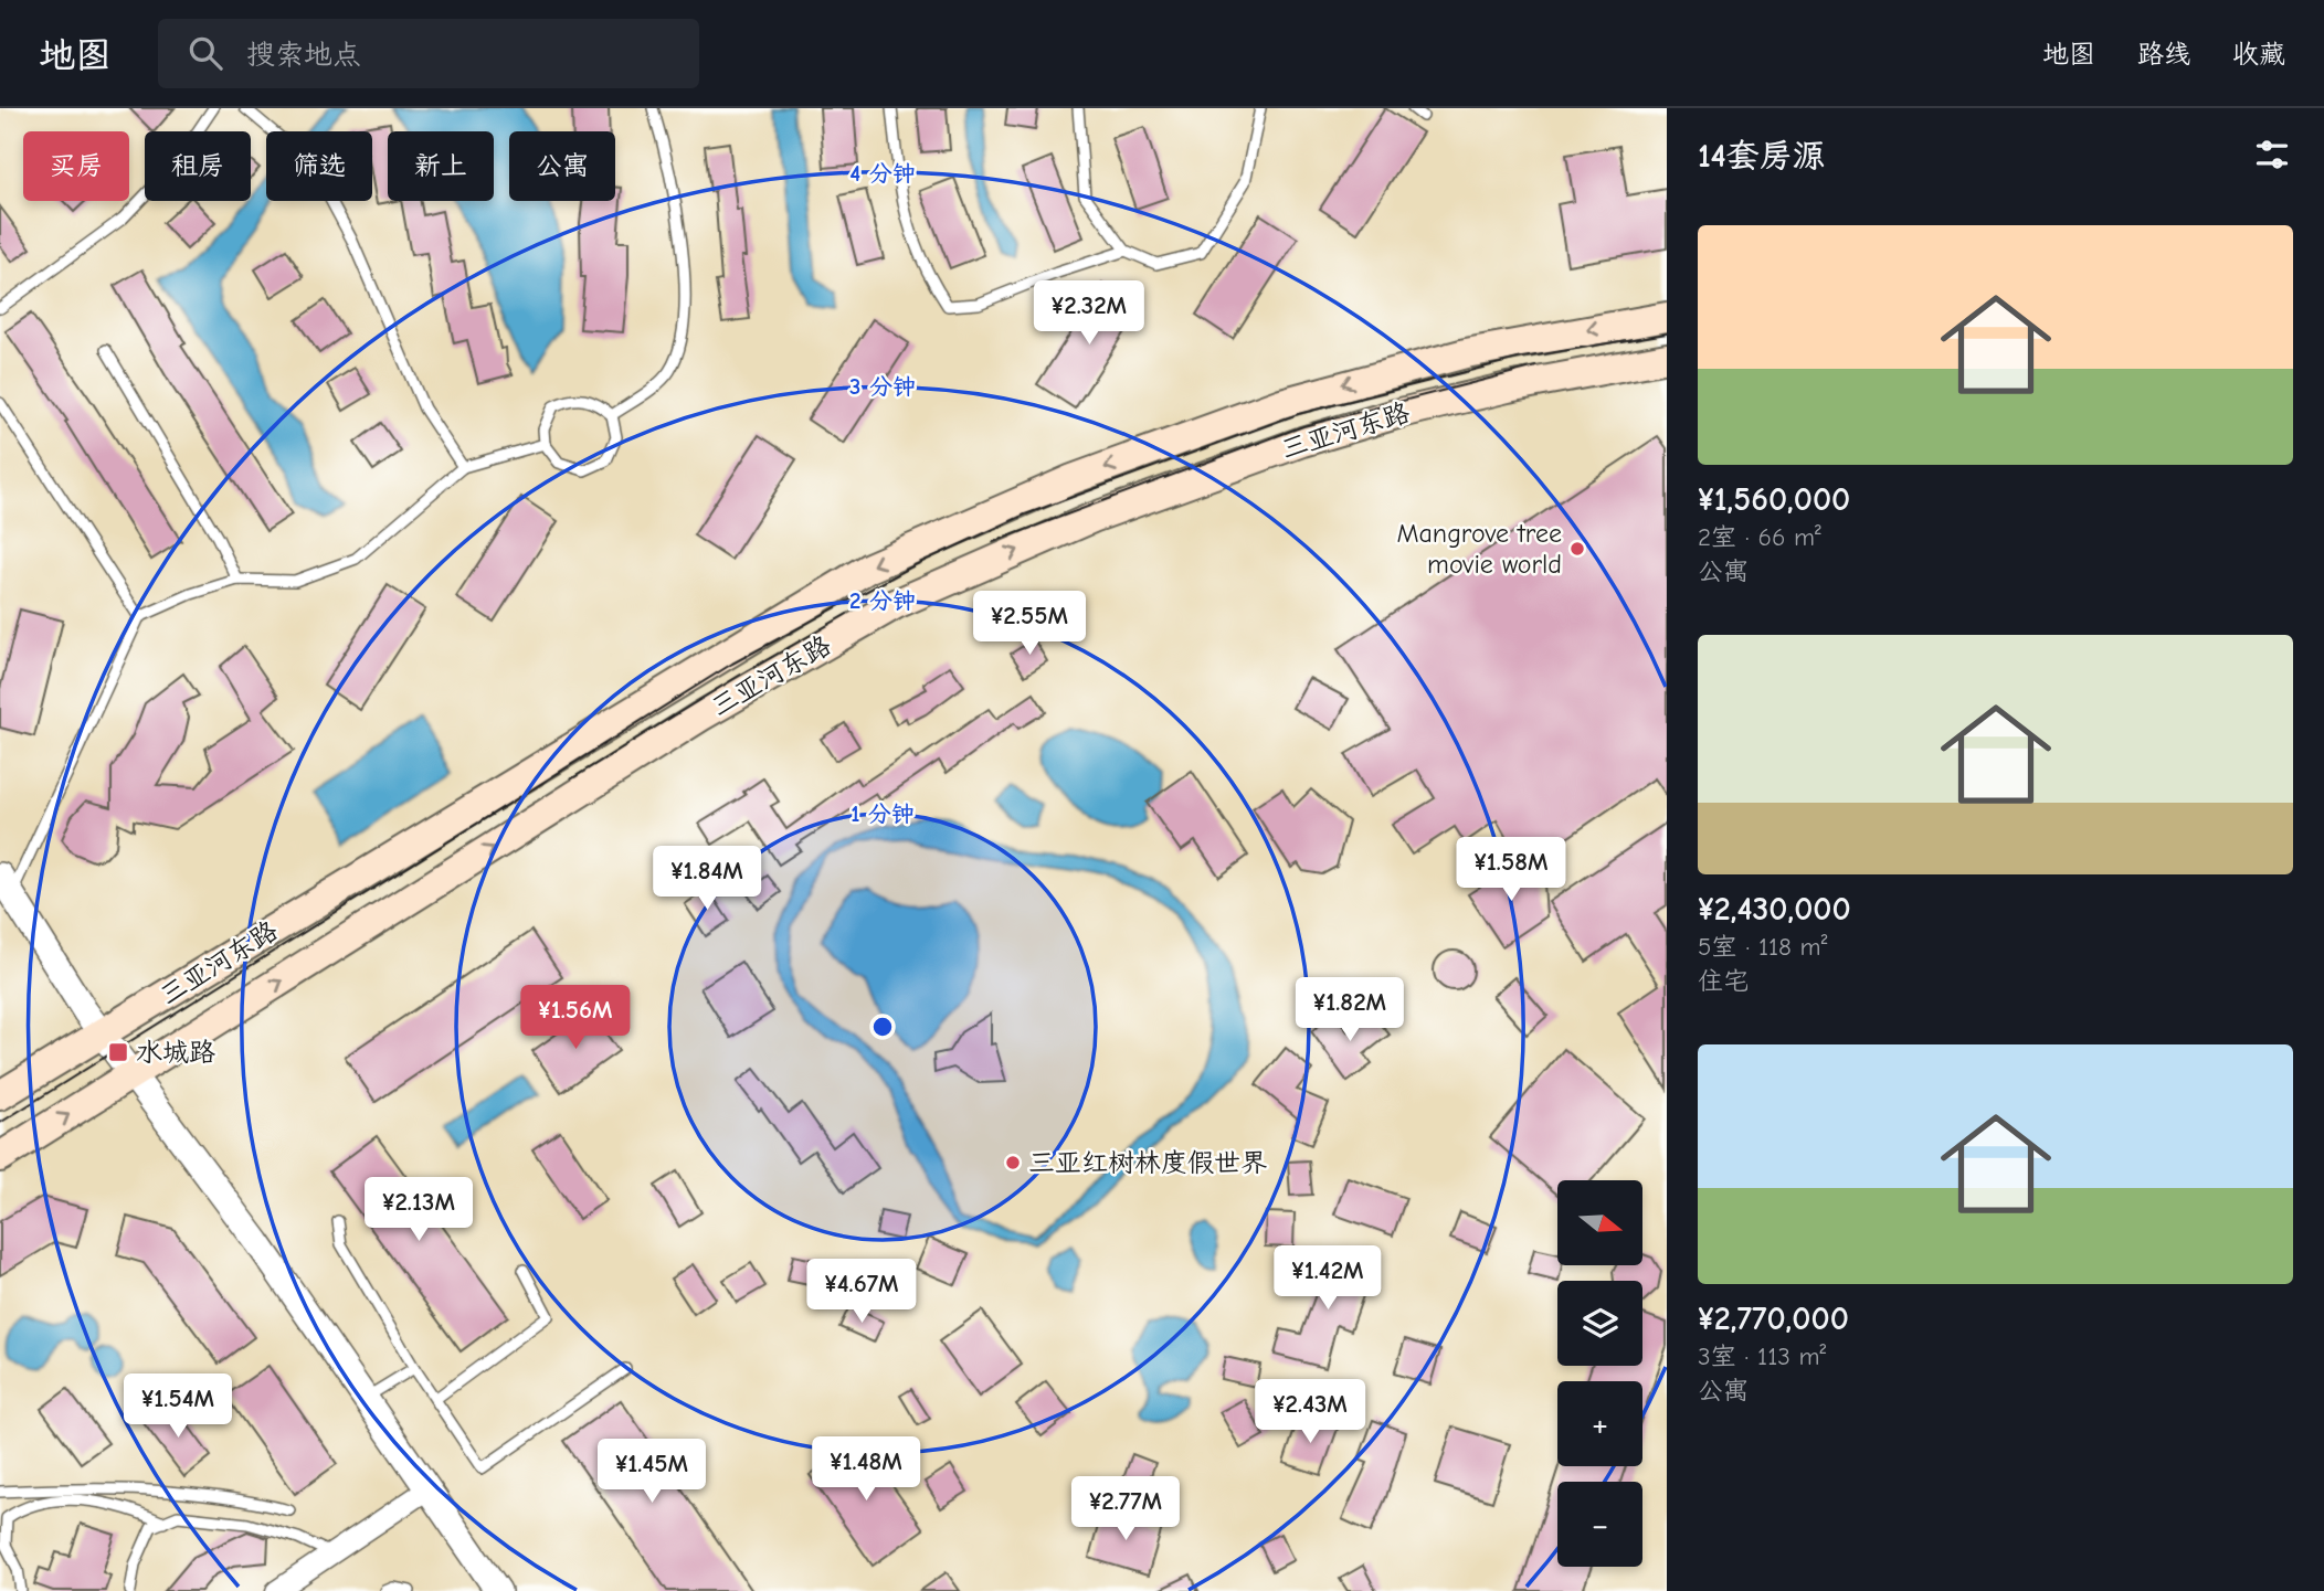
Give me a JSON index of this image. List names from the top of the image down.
{
  "streets": {
    "main road": ["三亚河东路"]
  },
  "places": {
    "other": ["Mangrove tree movie world", "三亚红树林度假世界"],
    "transit": ["水城路"]
  },
  "north": "right",
  "page": {
    "header": "地图",
    "search": "搜索地点",
    "nav": ["地图", "路线", "收藏"],
    "heading": "14套房源",
    "chip": [
      "买房",
      "租房",
      "筛选",
      "新上",
      "公寓"
    ],
    "list": [
      {
        "name": "¥1,560,000",
        "note": "2室 · 66 m² · 公寓"
      },
      {
        "name": "¥2,430,000",
        "note": "5室 · 118 m² · 住宅"
      },
      {
        "name": "¥2,770,000",
        "note": "3室 · 113 m² · 公寓"
      }
    ],
    "price": [
      "¥2.32M",
      "¥2.55M",
      "¥1.58M",
      "¥1.84M",
      "¥1.82M",
      "¥1.56M",
      "¥2.13M",
      "¥1.42M",
      "¥4.67M",
      "¥1.54M",
      "¥2.43M",
      "¥1.48M",
      "¥1.45M",
      "¥2.77M"
    ],
    "map_buttons": ["+", "−"]
  },
  "rings": [
    "4 分钟",
    "3 分钟",
    "2 分钟",
    "1 分钟"
  ]
}
